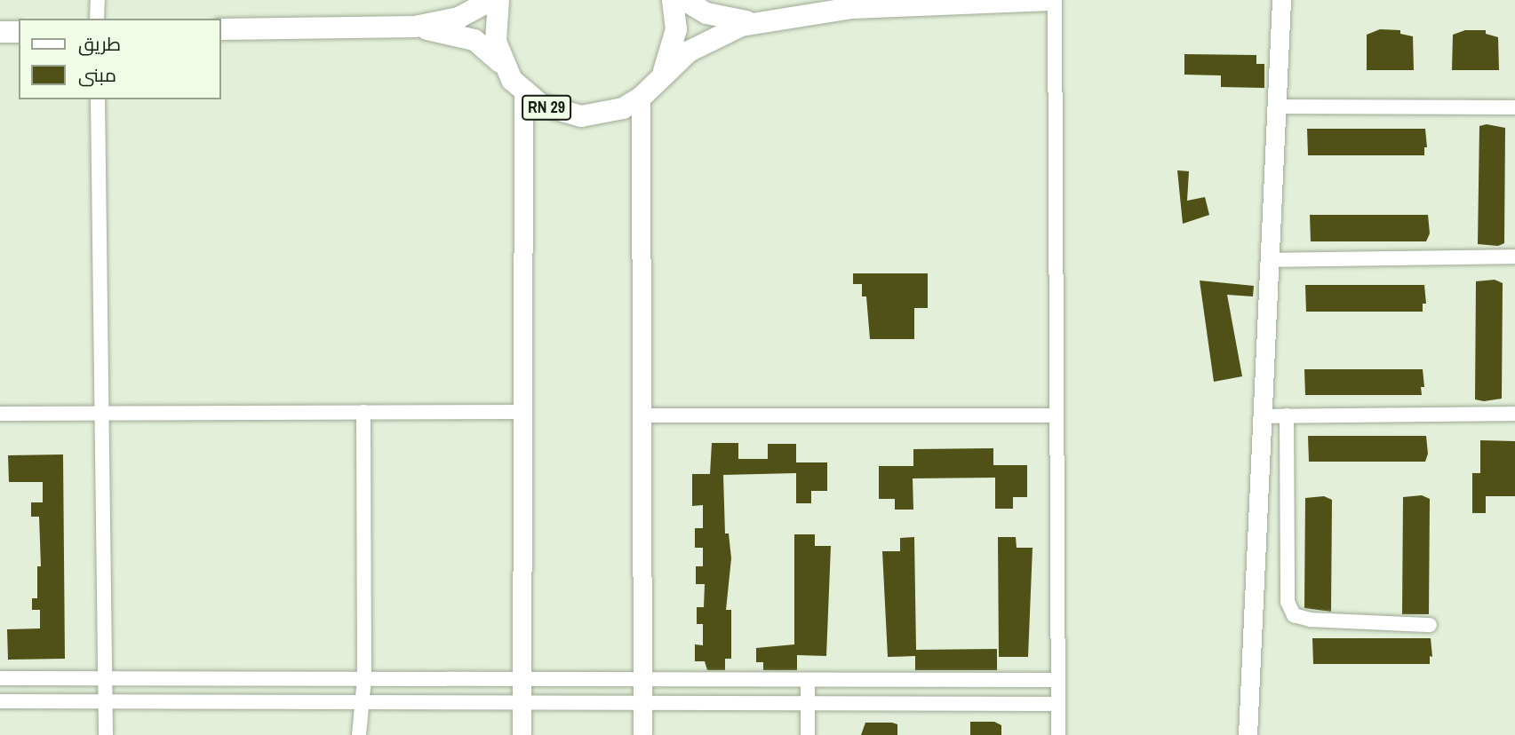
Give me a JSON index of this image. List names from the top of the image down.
{
  "streets": {
    "main road": ["RN 29"]
  },
  "legend": ["طريق", "مبنى"]
}
